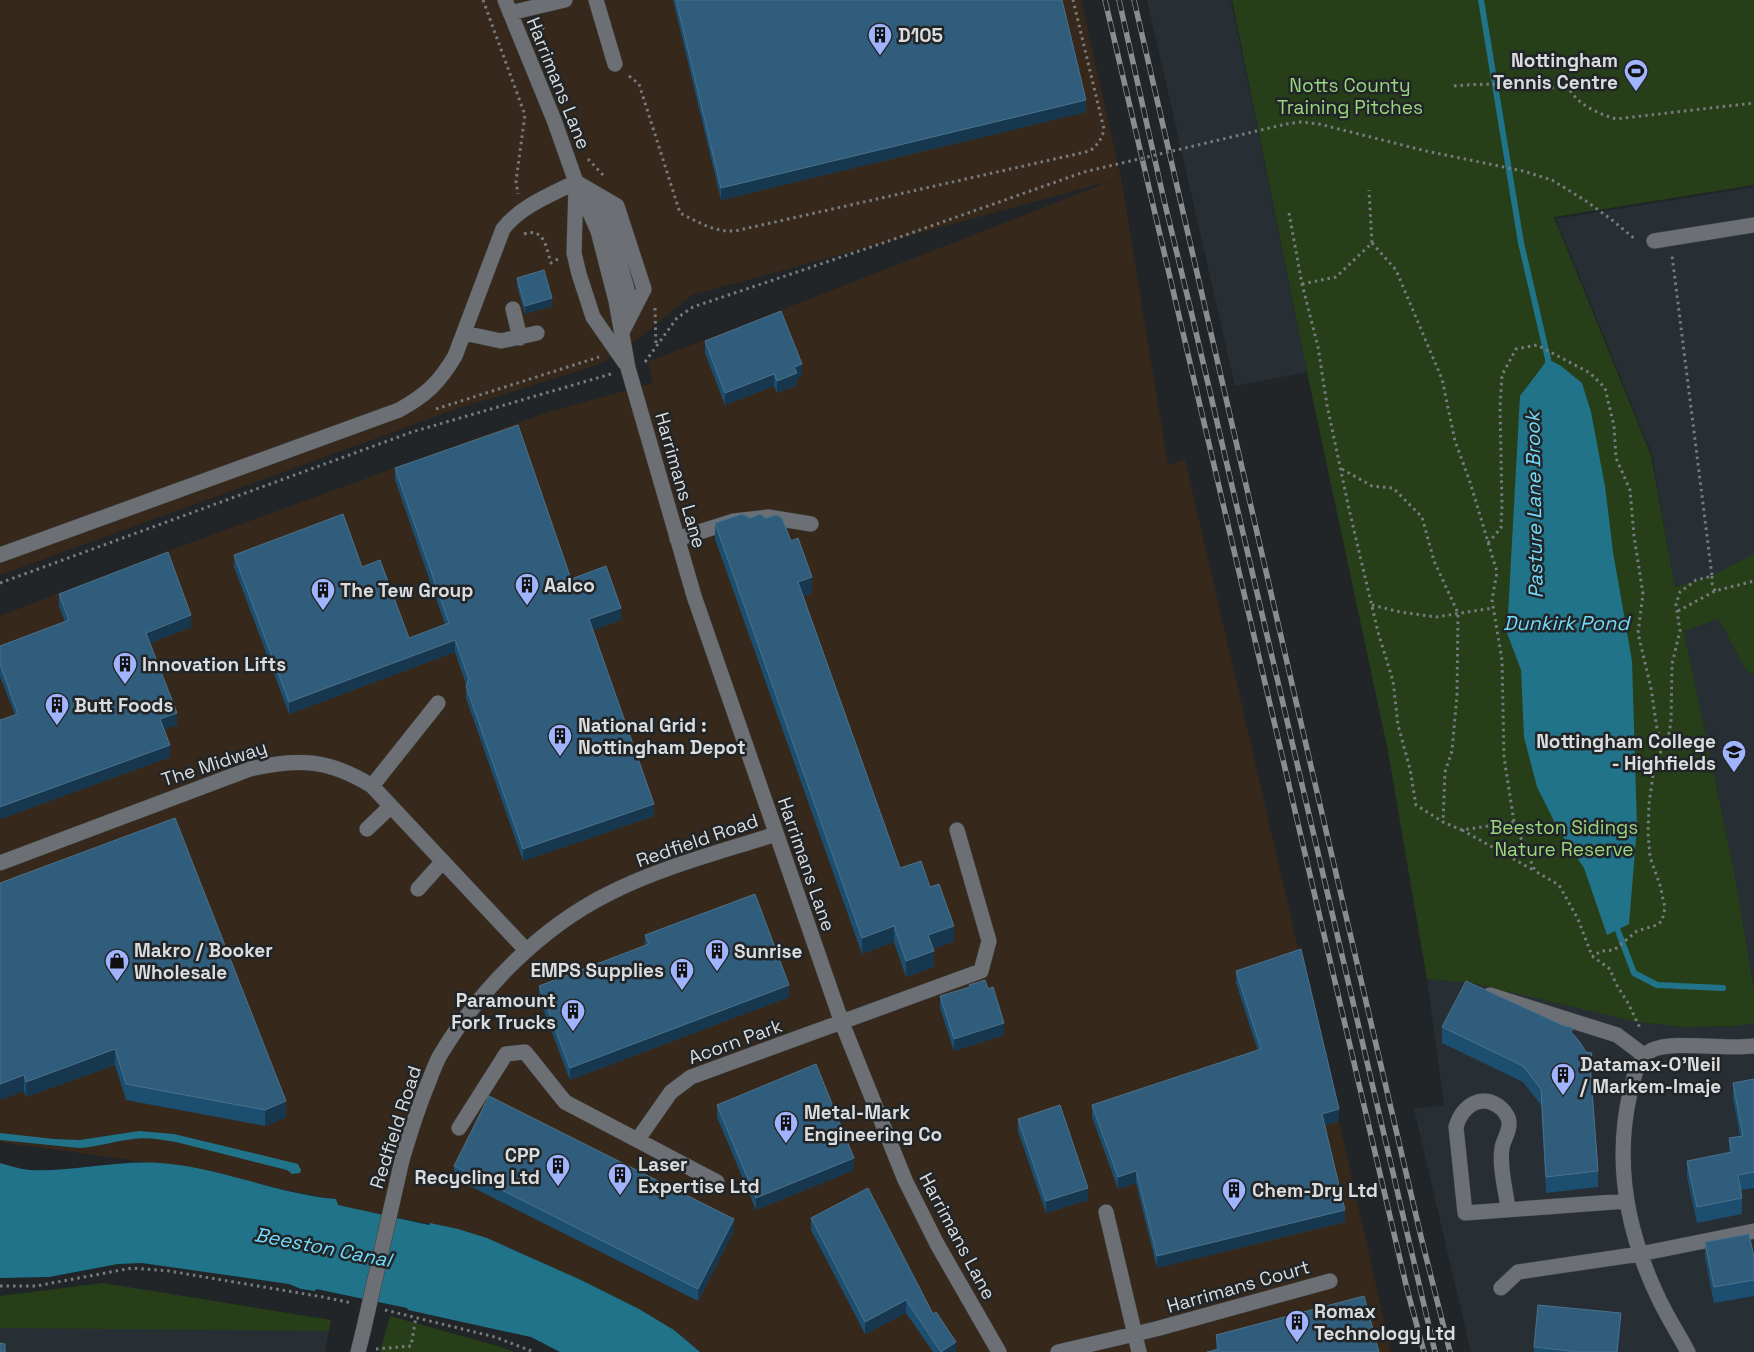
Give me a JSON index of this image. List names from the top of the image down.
{
  "streets": {
    "street": [
      "Harrimans Lane",
      "The Midway",
      "Redfield Road",
      "Acorn Park",
      "Harrimans Court"
    ]
  },
  "crossings": [
    ["Harrimans Lane", "Redfield Road"],
    ["Harrimans Lane", "Acorn Park"],
    ["The Midway", "Redfield Road"]
  ],
  "water": ["Pasture Lane Brook", "Dunkirk Pond", "Beeston Canal"],
  "parks": ["Notts County Training Pitches", "Beeston Sidings Nature Reserve"],
  "places": {
    "building": [
      "D105",
      "Aalco",
      "The Tew Group",
      "Innovation Lifts",
      "Butt Foods",
      "National Grid : Nottingham Depot",
      "Sunrise",
      "EMPS Supplies",
      "Paramount Fork Trucks",
      "Datamax-O’Neil / Markem-Imaje",
      "Metal-Mark Engineering Co",
      "CPP Recycling Ltd",
      "Laser Expertise Ltd",
      "Chem-Dry Ltd",
      "Romax Technology Ltd"
    ],
    "sports": ["Nottingham Tennis Centre"],
    "school or university": ["Nottingham College - Highfields"],
    "shop": ["Makro / Booker Wholesale"]
  }
}
